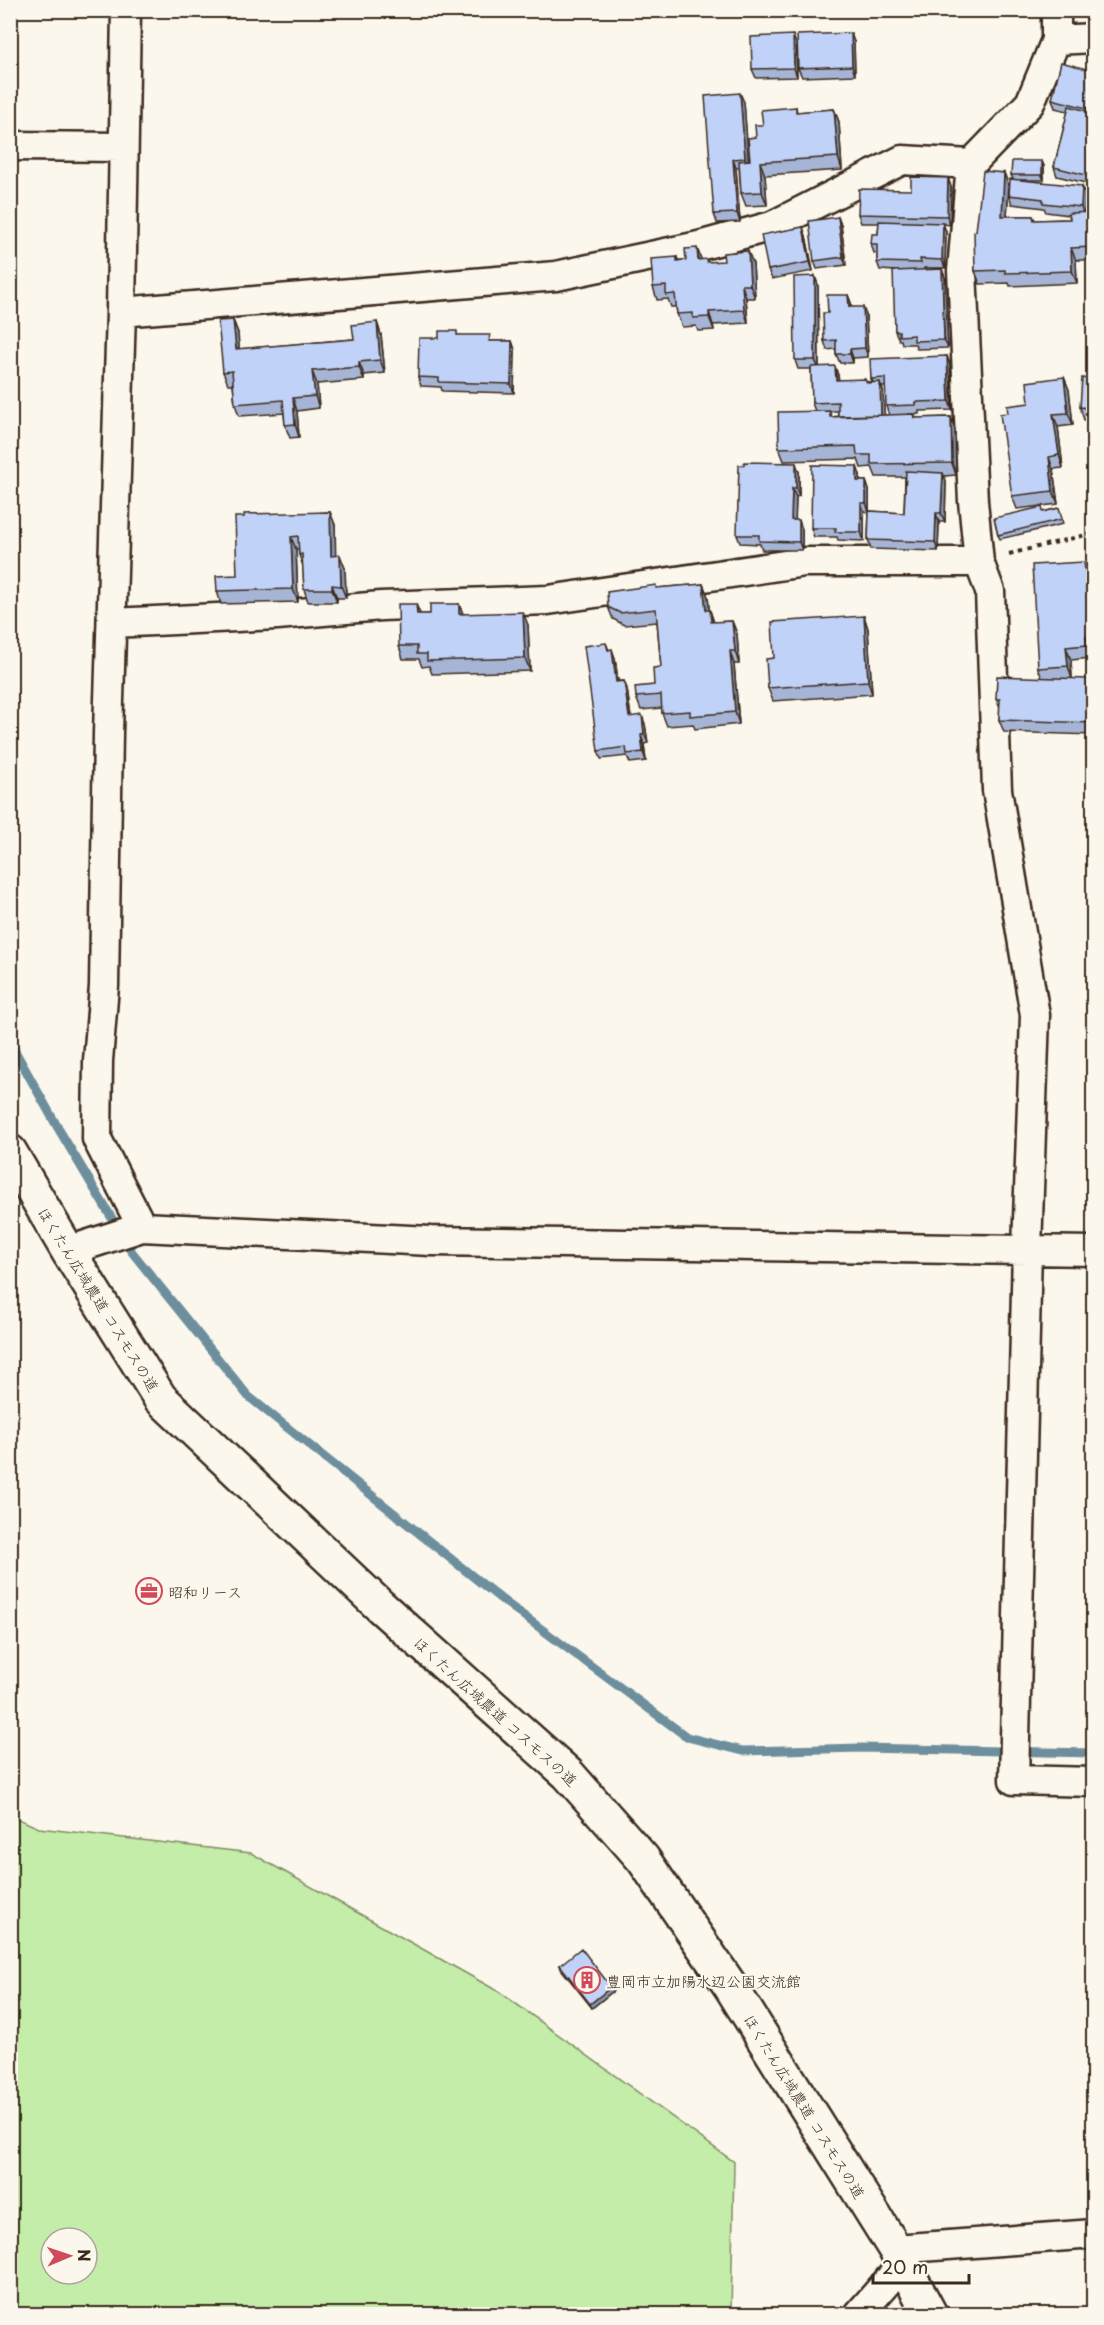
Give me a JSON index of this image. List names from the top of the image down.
{
  "streets": {
    "street": ["ほくたん広域農道 コスモスの道"]
  },
  "places": {
    "office": ["昭和リース"],
    "building": ["豊岡市立加陽水辺公園交流館"]
  },
  "scale_bar": "20 m",
  "north": "right"
}
